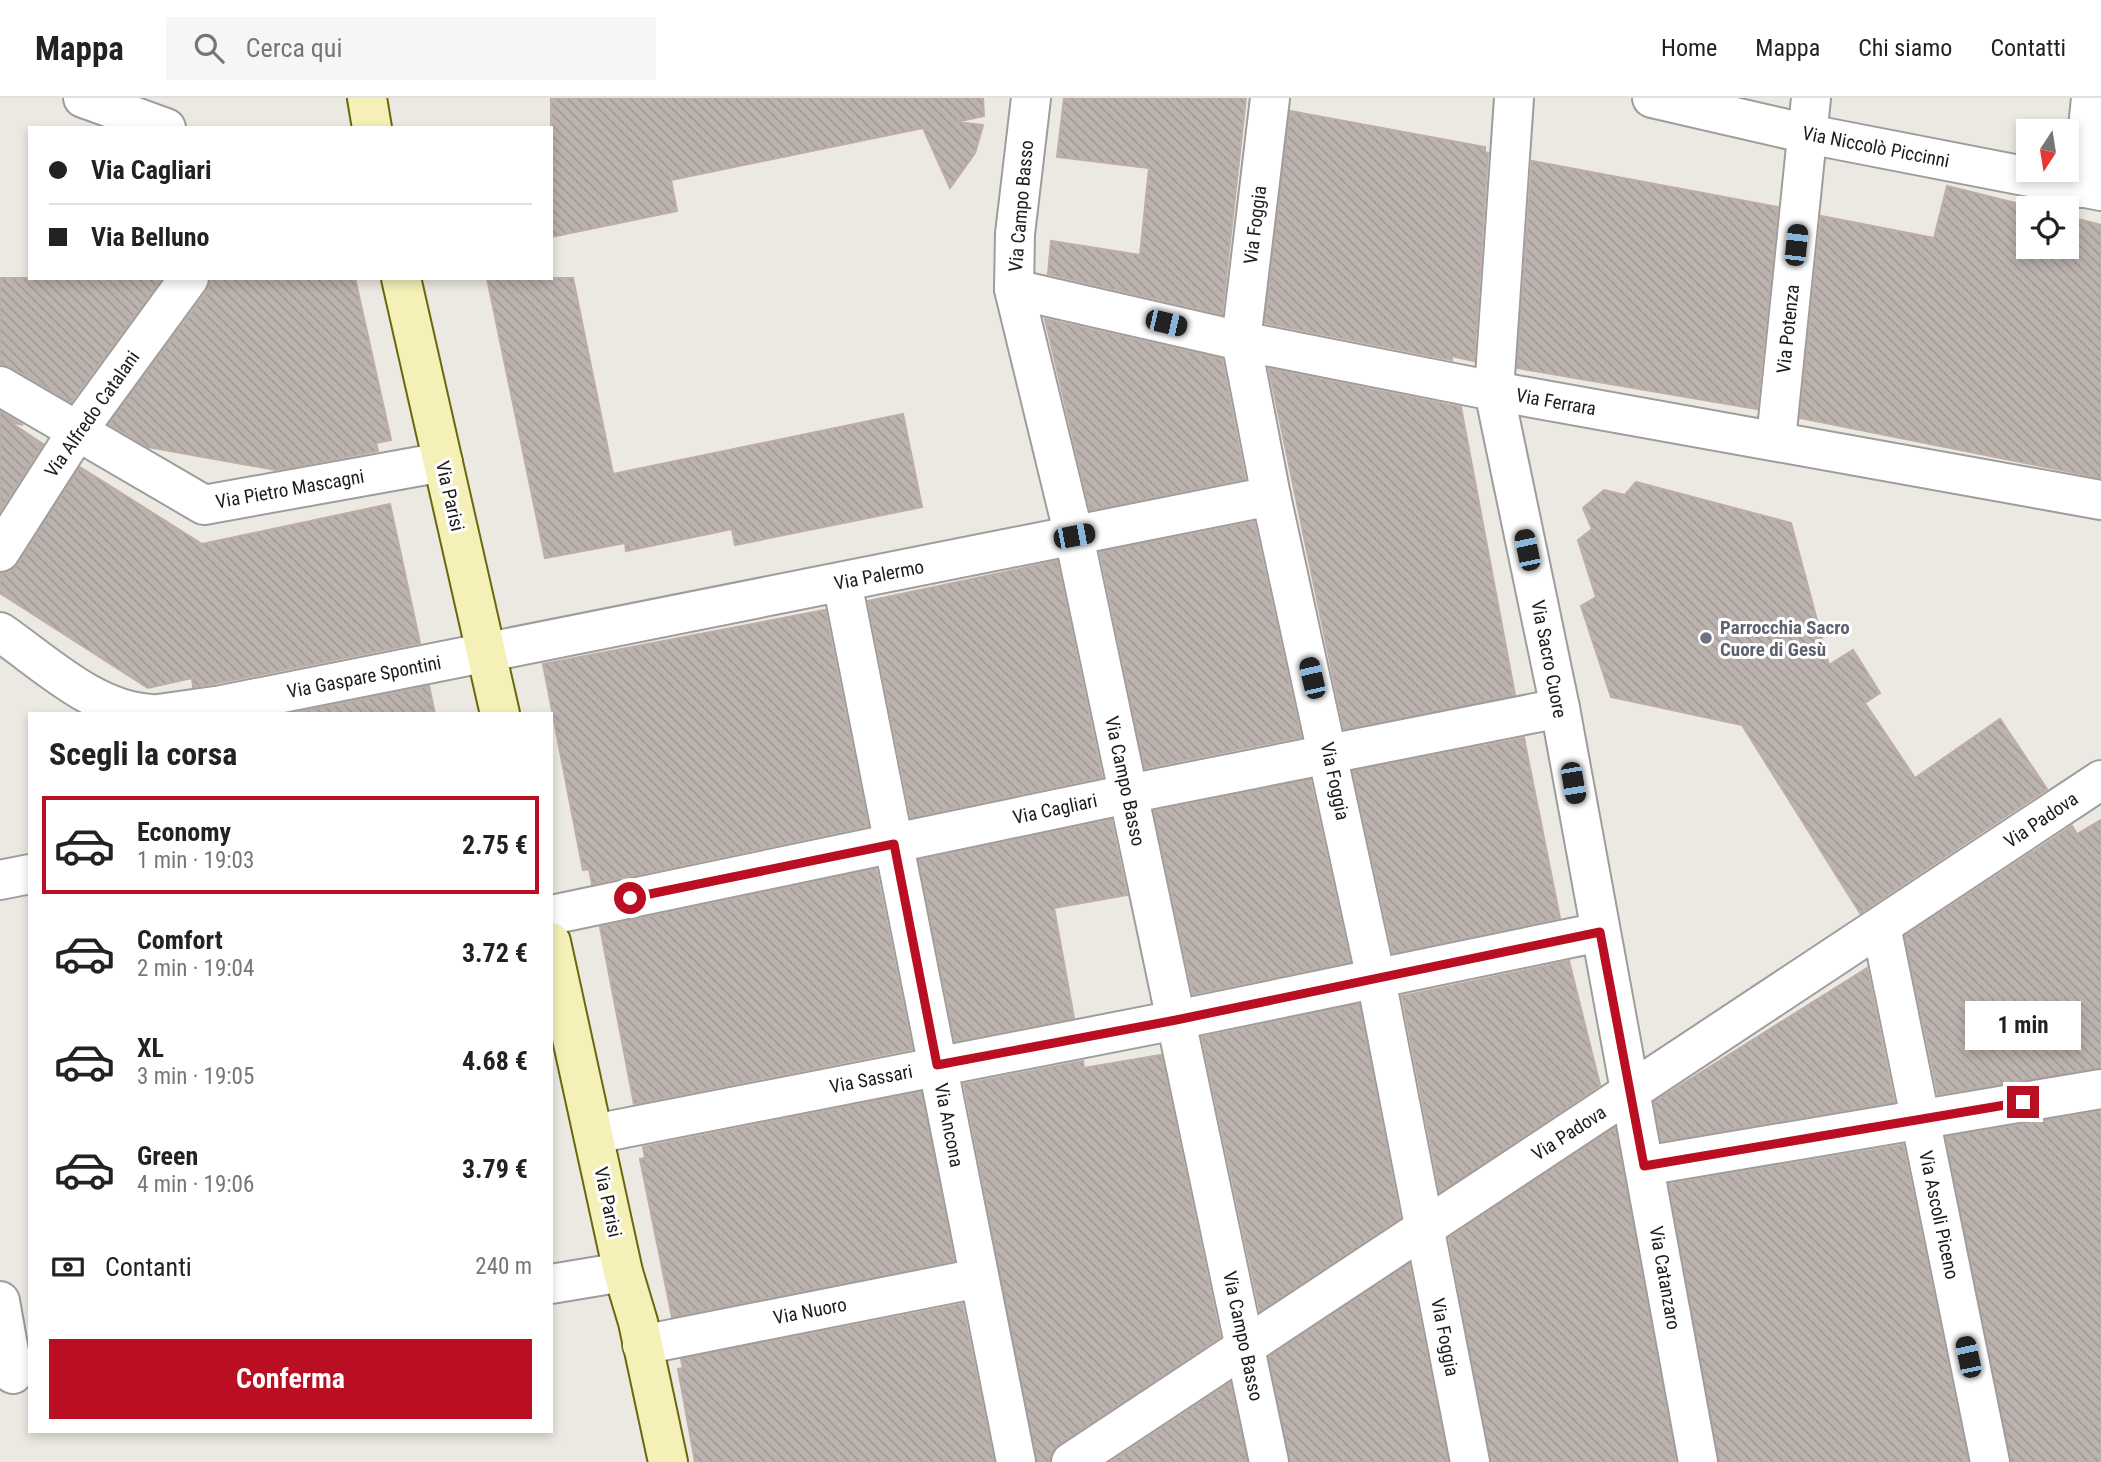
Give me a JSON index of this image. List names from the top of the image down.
{
  "streets": {
    "street": [
      "Via Niccolò Piccinni",
      "Via Campo Basso",
      "Via Foggia",
      "Via Potenza",
      "Via Ferrara",
      "Via Alfredo Catalani",
      "Via Pietro Mascagni",
      "Via Parisi",
      "Via Palermo",
      "Via Sacro Cuore",
      "Via Gaspare Spontini",
      "Via Cagliari",
      "Via Padova",
      "Via Sassari",
      "Via Ancona",
      "Via Ascoli Piceno",
      "Via Catanzaro",
      "Via Nuoro"
    ]
  },
  "crossings": [
    ["Via Niccolò Piccinni", "Via Potenza"],
    ["Via Campo Basso", "Via Ferrara"],
    ["Via Campo Basso", "Via Palermo"],
    ["Via Campo Basso", "Via Cagliari"],
    ["Via Campo Basso", "Via Padova"],
    ["Via Campo Basso", "Via Sassari"],
    ["Via Foggia", "Via Ferrara"],
    ["Via Foggia", "Via Palermo"],
    ["Via Foggia", "Via Cagliari"],
    ["Via Foggia", "Via Padova"],
    ["Via Foggia", "Via Sassari"],
    ["Via Potenza", "Via Ferrara"],
    ["Via Ferrara", "Via Sacro Cuore"],
    ["Via Alfredo Catalani", "Via Pietro Mascagni"],
    ["Via Pietro Mascagni", "Via Parisi"],
    ["Via Parisi", "Via Palermo"],
    ["Via Parisi", "Via Gaspare Spontini"],
    ["Via Parisi", "Via Sassari"],
    ["Via Parisi", "Via Nuoro"],
    ["Via Palermo", "Via Gaspare Spontini"],
    ["Via Palermo", "Via Ancona"],
    ["Via Sacro Cuore", "Via Cagliari"],
    ["Via Sacro Cuore", "Via Padova"],
    ["Via Sacro Cuore", "Via Sassari"],
    ["Via Sacro Cuore", "Via Catanzaro"],
    ["Via Cagliari", "Via Ancona"],
    ["Via Padova", "Via Ascoli Piceno"],
    ["Via Padova", "Via Catanzaro"],
    ["Via Sassari", "Via Ancona"],
    ["Via Ancona", "Via Nuoro"]
  ],
  "places": ["Parrocchia Sacro Cuore di Gesù"],
  "north": "bottom",
  "page": {
    "header": "Mappa",
    "search": "Cerca qui",
    "nav": [
      "Home",
      "Mappa",
      "Chi siamo",
      "Contatti"
    ],
    "banner": ["Via Cagliari", "Via Belluno"],
    "heading": "Scegli la corsa",
    "list": [
      {
        "name": "Economy",
        "note": "1 min · 19:03",
        "value": "2.75 €"
      },
      {
        "name": "Comfort",
        "note": "2 min · 19:04",
        "value": "3.72 €"
      },
      {
        "name": "XL",
        "note": "3 min · 19:05",
        "value": "4.68 €"
      },
      {
        "name": "Green",
        "note": "4 min · 19:06",
        "value": "3.79 €"
      }
    ],
    "bubble": "1 min",
    "pay": ["Contanti", "240 m"],
    "buttons": "Conferma"
  }
}
